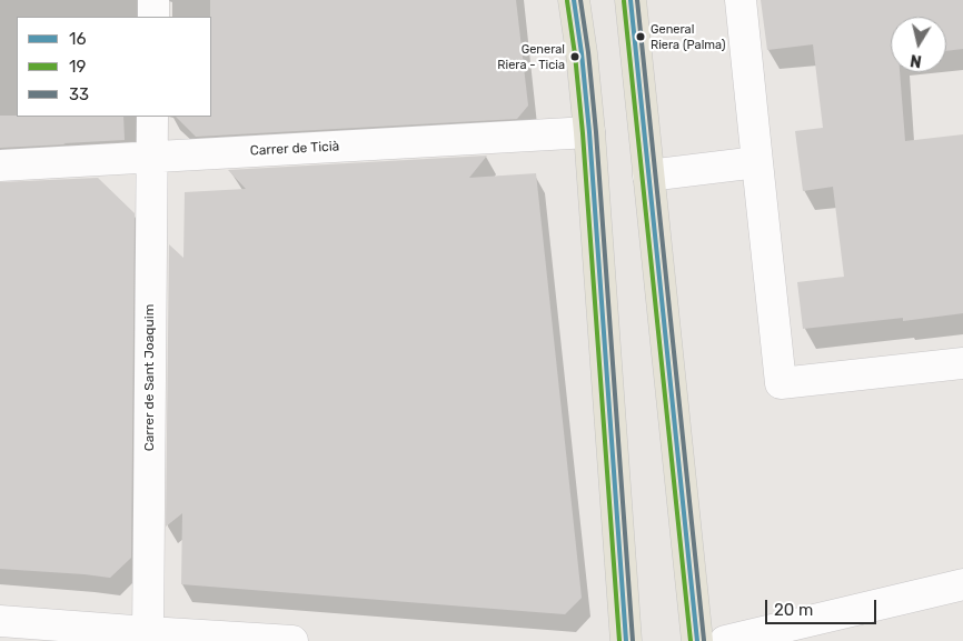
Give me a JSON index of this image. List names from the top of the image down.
{
  "streets": {
    "street": ["Carrer de Ticià", "Carrer de Sant Joaquim"]
  },
  "crossings": [
    ["Carrer de Ticià", "Carrer de Sant Joaquim"]
  ],
  "places": ["General Riera (Palma)", "General Riera - Ticia"],
  "lines": ["transit line 16", "transit line 33", "transit line 19"],
  "legend": ["16", "19", "33"],
  "scale_bar": "20 m",
  "north": "bottom"
}
